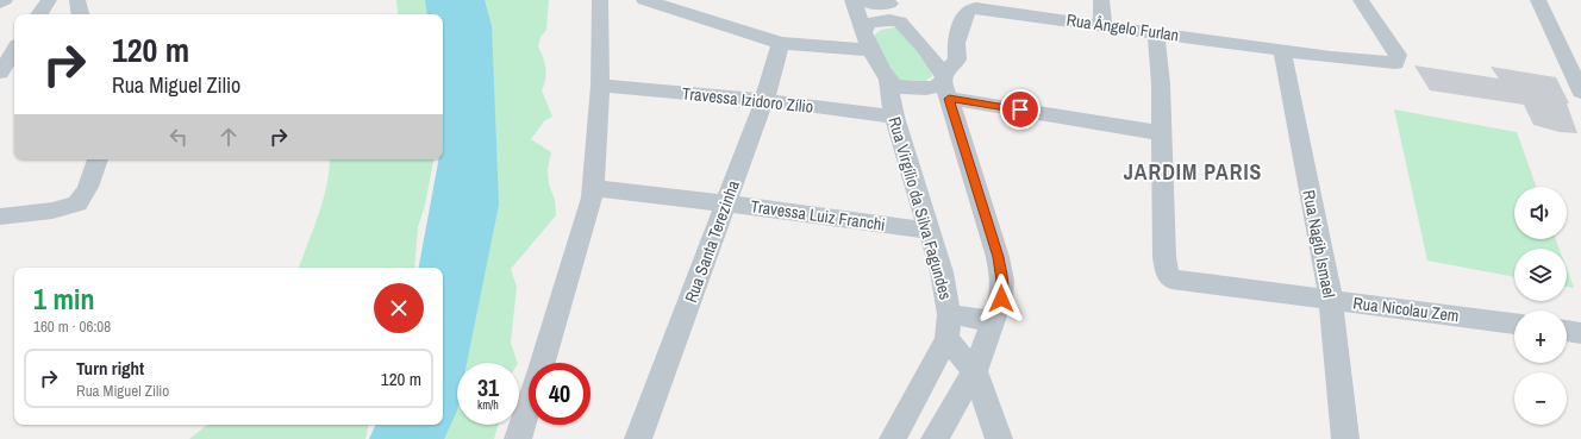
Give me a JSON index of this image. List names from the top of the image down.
{
  "streets": {
    "street": [
      "Rua Ângelo Furlan",
      "Travessa Izidoro Zílio",
      "Rua Virgílio da Silva Fagundes",
      "Travessa Luiz Franchi",
      "Rua Santa Terezinha",
      "Rua Nagib Ismael",
      "Rua Nicolau Zem"
    ]
  },
  "crossings": [
    ["Rua Ângelo Furlan", "Rua Nagib Ismael"],
    ["Travessa Izidoro Zílio", "Rua Virgílio da Silva Fagundes"],
    ["Travessa Izidoro Zílio", "Rua Santa Terezinha"],
    ["Rua Virgílio da Silva Fagundes", "Travessa Luiz Franchi"],
    ["Travessa Luiz Franchi", "Rua Santa Terezinha"],
    ["Rua Nagib Ismael", "Rua Nicolau Zem"]
  ],
  "districts": ["JARDIM PARIS"],
  "page": {
    "turn": ["120 m", "Rua Miguel Zilio"],
    "map_buttons": ["+", "−"],
    "heading": ["1 min", "160 m · 06:08"],
    "list": [
      {
        "name": "Turn right",
        "note": "Rua Miguel Zilio",
        "value": "120 m"
      }
    ],
    "speed": "31 km/h",
    "limit": "40"
  }
}
